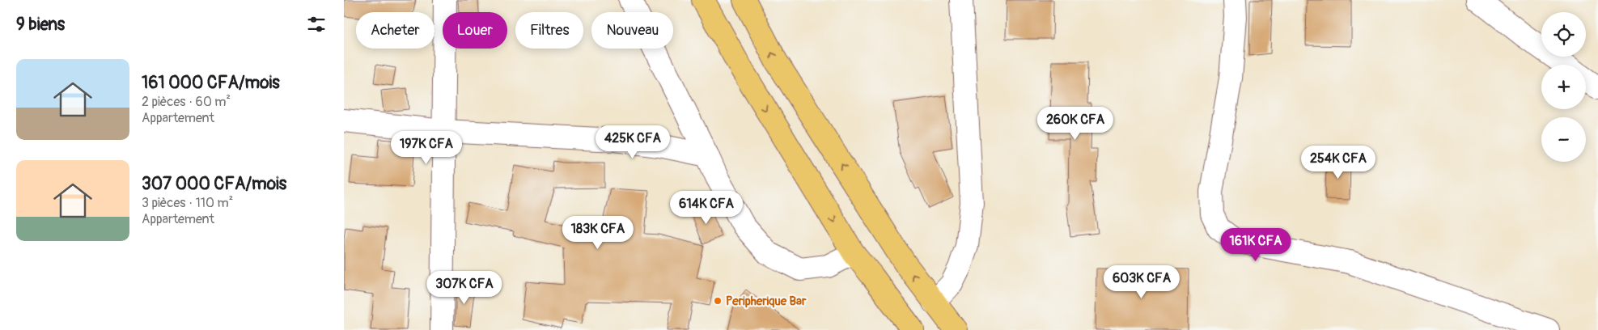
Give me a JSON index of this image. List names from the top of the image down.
{
  "places": ["Peripherique Bar"],
  "page": {
    "heading": "9 biens",
    "map_buttons": ["+", "−"],
    "chip": [
      "Acheter",
      "Louer",
      "Filtres",
      "Nouveau"
    ],
    "list": [
      {
        "name": "161 000 CFA/mois",
        "note": "2 pièces · 60 m² · Appartement"
      },
      {
        "name": "307 000 CFA/mois",
        "note": "3 pièces · 110 m² · Appartement"
      }
    ],
    "price": [
      "260K CFA",
      "425K CFA",
      "197K CFA",
      "254K CFA",
      "614K CFA",
      "183K CFA",
      "161K CFA",
      "603K CFA",
      "307K CFA"
    ]
  }
}
